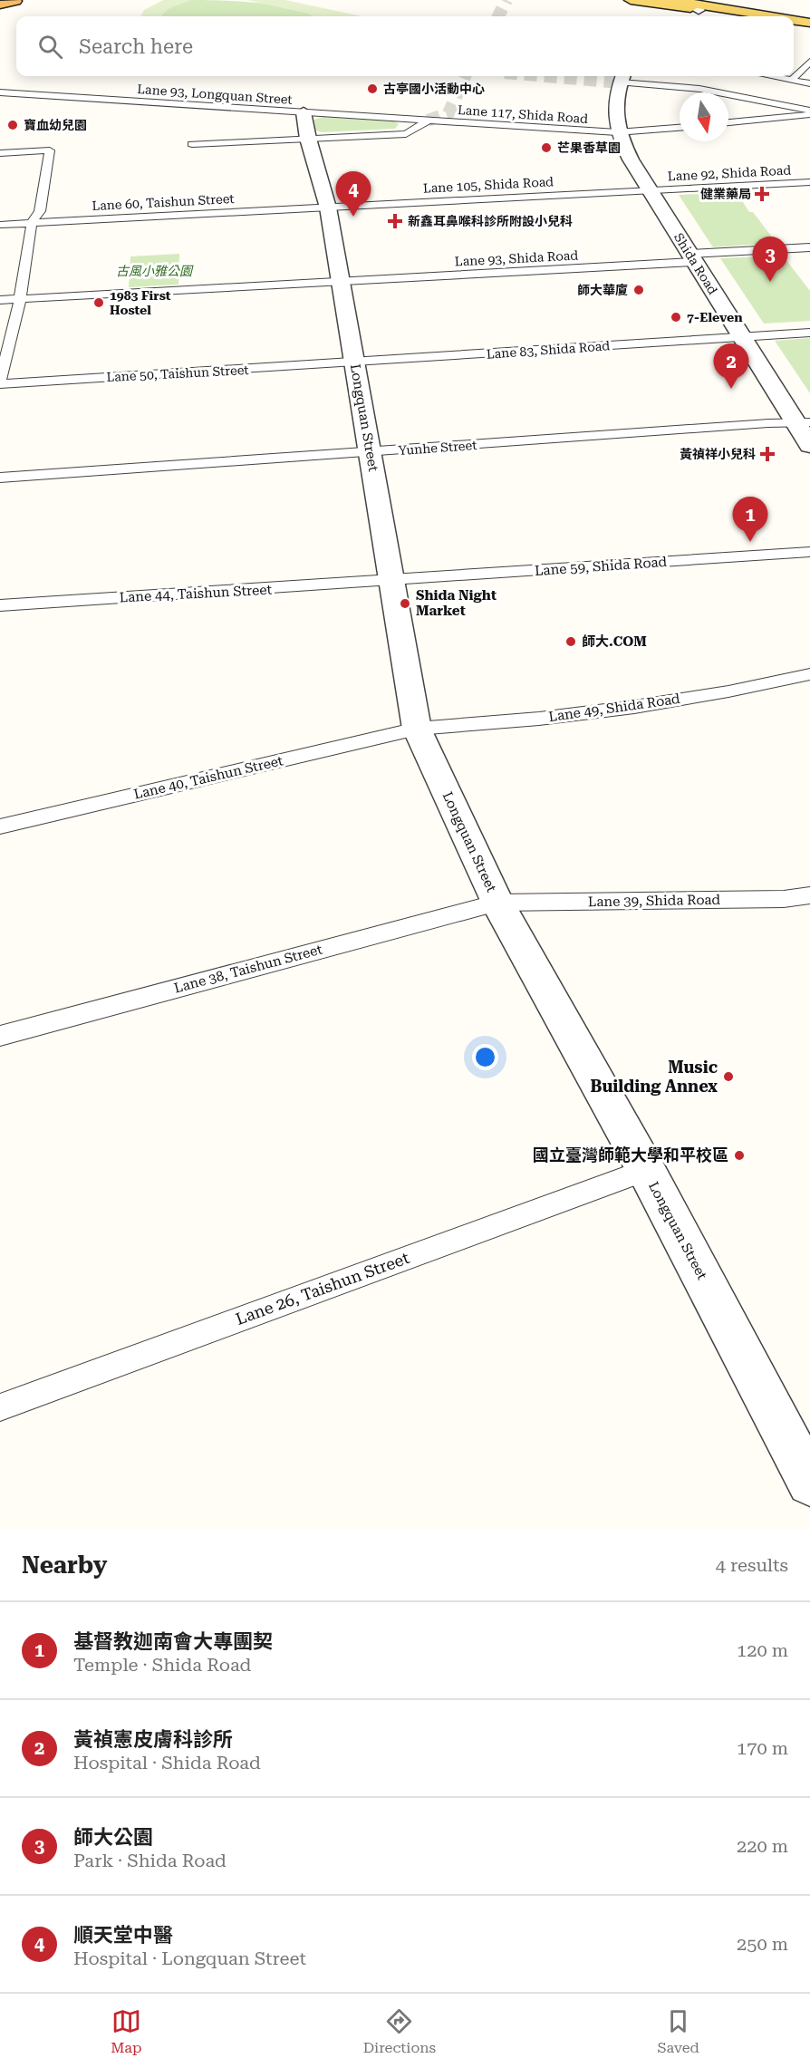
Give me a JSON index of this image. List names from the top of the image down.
{
  "streets": {
    "street": ["Shida Road", "Longquan Street"],
    "lane": [
      "Lane 93, Longquan Street",
      "Lane 117, Shida Road",
      "Lane 92, Shida Road",
      "Lane 105, Shida Road",
      "Lane 60, Taishun Street",
      "Lane 93, Shida Road",
      "Lane 83, Shida Road",
      "Lane 50, Taishun Street",
      "Yunhe Street",
      "Lane 59, Shida Road",
      "Lane 44, Taishun Street",
      "Lane 49, Shida Road",
      "Lane 40, Taishun Street",
      "Lane 39, Shida Road",
      "Lane 38, Taishun Street",
      "Lane 26, Taishun Street"
    ]
  },
  "crossings": [
    ["Lane 93, Longquan Street", "Lane 117, Shida Road"],
    ["Lane 93, Longquan Street", "Longquan Street"],
    ["Lane 117, Shida Road", "Shida Road"],
    ["Lane 92, Shida Road", "Lane 105, Shida Road"],
    ["Lane 92, Shida Road", "Shida Road"],
    ["Lane 105, Shida Road", "Lane 60, Taishun Street"],
    ["Lane 105, Shida Road", "Shida Road"],
    ["Lane 105, Shida Road", "Longquan Street"],
    ["Lane 60, Taishun Street", "Longquan Street"],
    ["Lane 93, Shida Road", "Shida Road"],
    ["Lane 93, Shida Road", "Longquan Street"],
    ["Shida Road", "Lane 83, Shida Road"],
    ["Shida Road", "Yunhe Street"],
    ["Lane 83, Shida Road", "Lane 50, Taishun Street"],
    ["Lane 83, Shida Road", "Longquan Street"],
    ["Lane 50, Taishun Street", "Longquan Street"],
    ["Longquan Street", "Yunhe Street"],
    ["Longquan Street", "Lane 59, Shida Road"],
    ["Longquan Street", "Lane 44, Taishun Street"],
    ["Longquan Street", "Lane 49, Shida Road"],
    ["Longquan Street", "Lane 40, Taishun Street"],
    ["Longquan Street", "Lane 39, Shida Road"],
    ["Longquan Street", "Lane 38, Taishun Street"],
    ["Longquan Street", "Lane 26, Taishun Street"],
    ["Lane 59, Shida Road", "Lane 44, Taishun Street"],
    ["Lane 49, Shida Road", "Lane 40, Taishun Street"],
    ["Lane 39, Shida Road", "Lane 38, Taishun Street"]
  ],
  "parks": ["古風小雅公園"],
  "places": {
    "other": [
      "古亭國小活動中心",
      "寶血幼兒園",
      "芒果香草園",
      "師大華廈",
      "1983 First Hostel",
      "7-Eleven",
      "Shida Night Market",
      "師大.COM",
      "Music Building Annex",
      "國立臺灣師範大學和平校區"
    ],
    "health": ["健業藥局", "新鑫耳鼻喉科診所附設小兒科", "黃禎祥小兒科"]
  },
  "north": "bottom",
  "page": {
    "search": "Search here",
    "pins": [
      "4",
      "3",
      "2",
      "1"
    ],
    "heading": ["Nearby", "4 results"],
    "list": [
      {
        "mark": "1",
        "name": "基督教迦南會大專團契",
        "note": "Temple · Shida Road",
        "value": "120 m"
      },
      {
        "mark": "2",
        "name": "黃禎憲皮膚科診所",
        "note": "Hospital · Shida Road",
        "value": "170 m"
      },
      {
        "mark": "3",
        "name": "師大公園",
        "note": "Park · Shida Road",
        "value": "220 m"
      },
      {
        "mark": "4",
        "name": "順天堂中醫",
        "note": "Hospital · Longquan Street",
        "value": "250 m"
      }
    ],
    "nav": ["Map", "Directions", "Saved"]
  }
}
